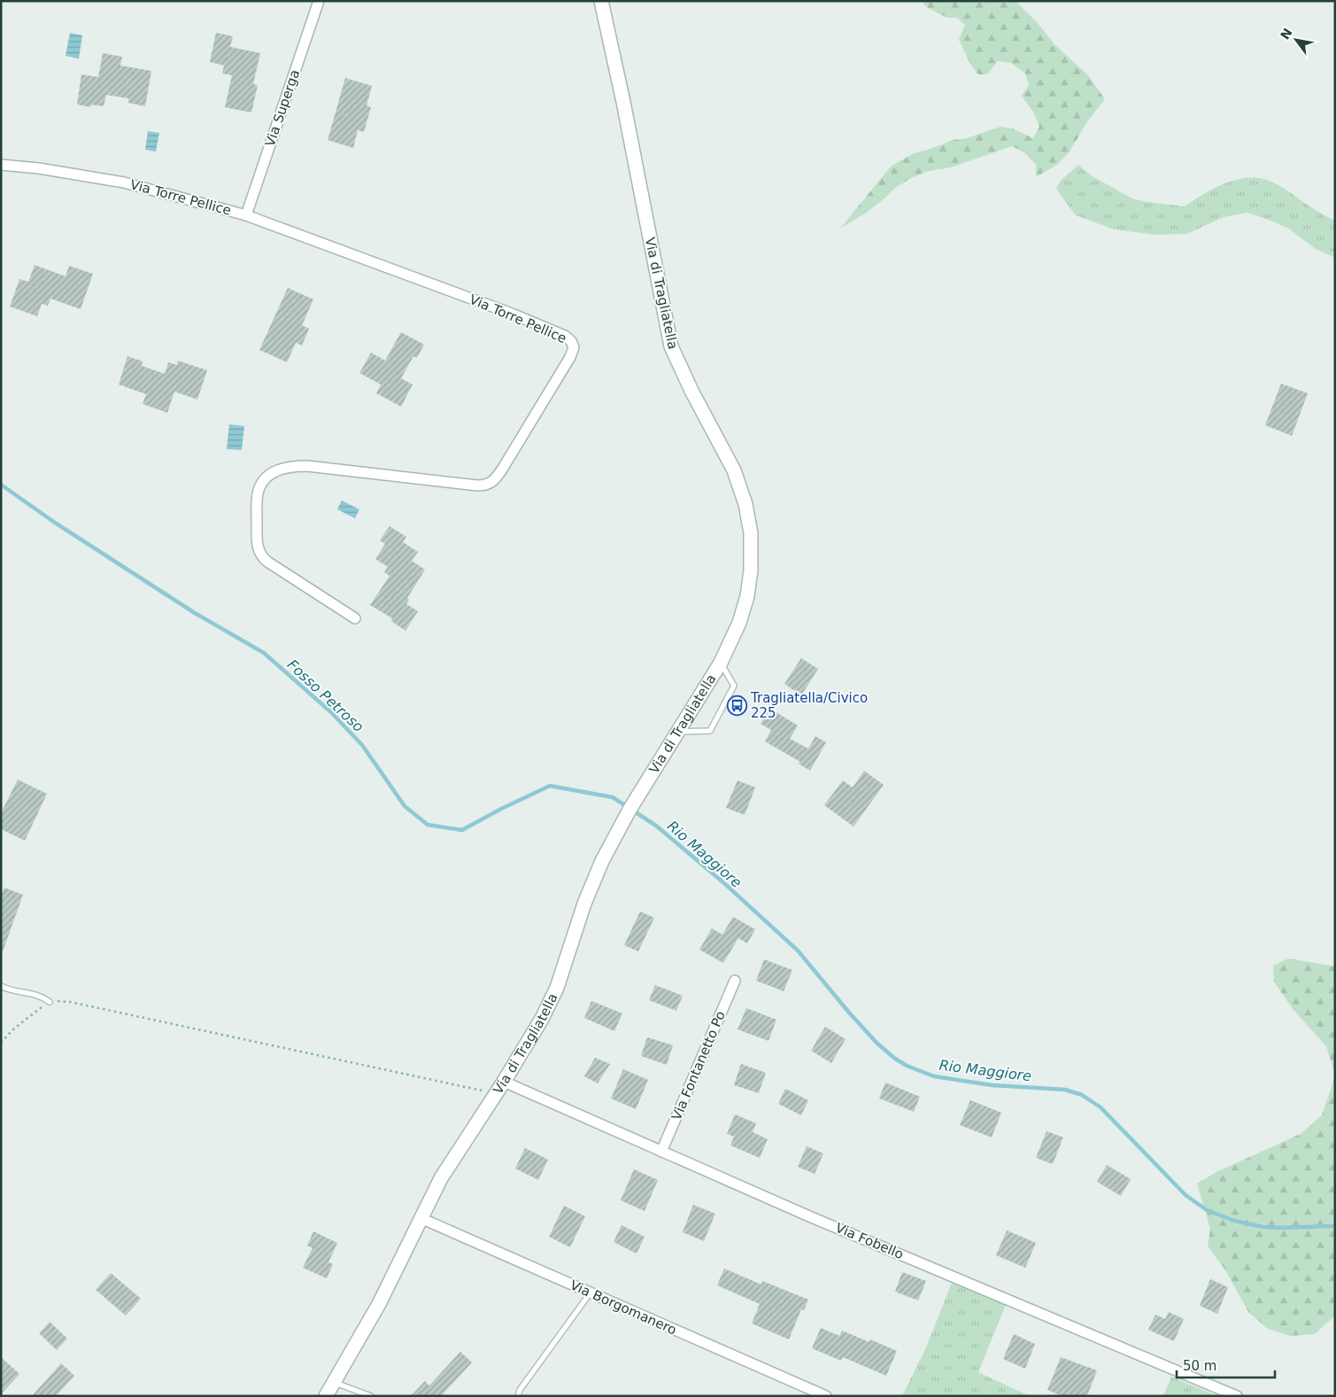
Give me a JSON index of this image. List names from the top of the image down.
{
  "streets": {
    "street": [
      "Via Superga",
      "Via Torre Pellice",
      "Via di Tragliatella",
      "Via Fontanetto Po",
      "Via Fobello",
      "Via Borgomanero"
    ]
  },
  "crossings": [
    ["Via Superga", "Via Torre Pellice"],
    ["Via di Tragliatella", "Via Fobello"],
    ["Via di Tragliatella", "Via Borgomanero"],
    ["Via Fontanetto Po", "Via Fobello"]
  ],
  "water": ["Fosso Petroso", "Rio Maggiore"],
  "places": {
    "bus stop": ["Tragliatella/Civico 225"]
  },
  "scale_bar": "50 m",
  "north": "top left"
}
